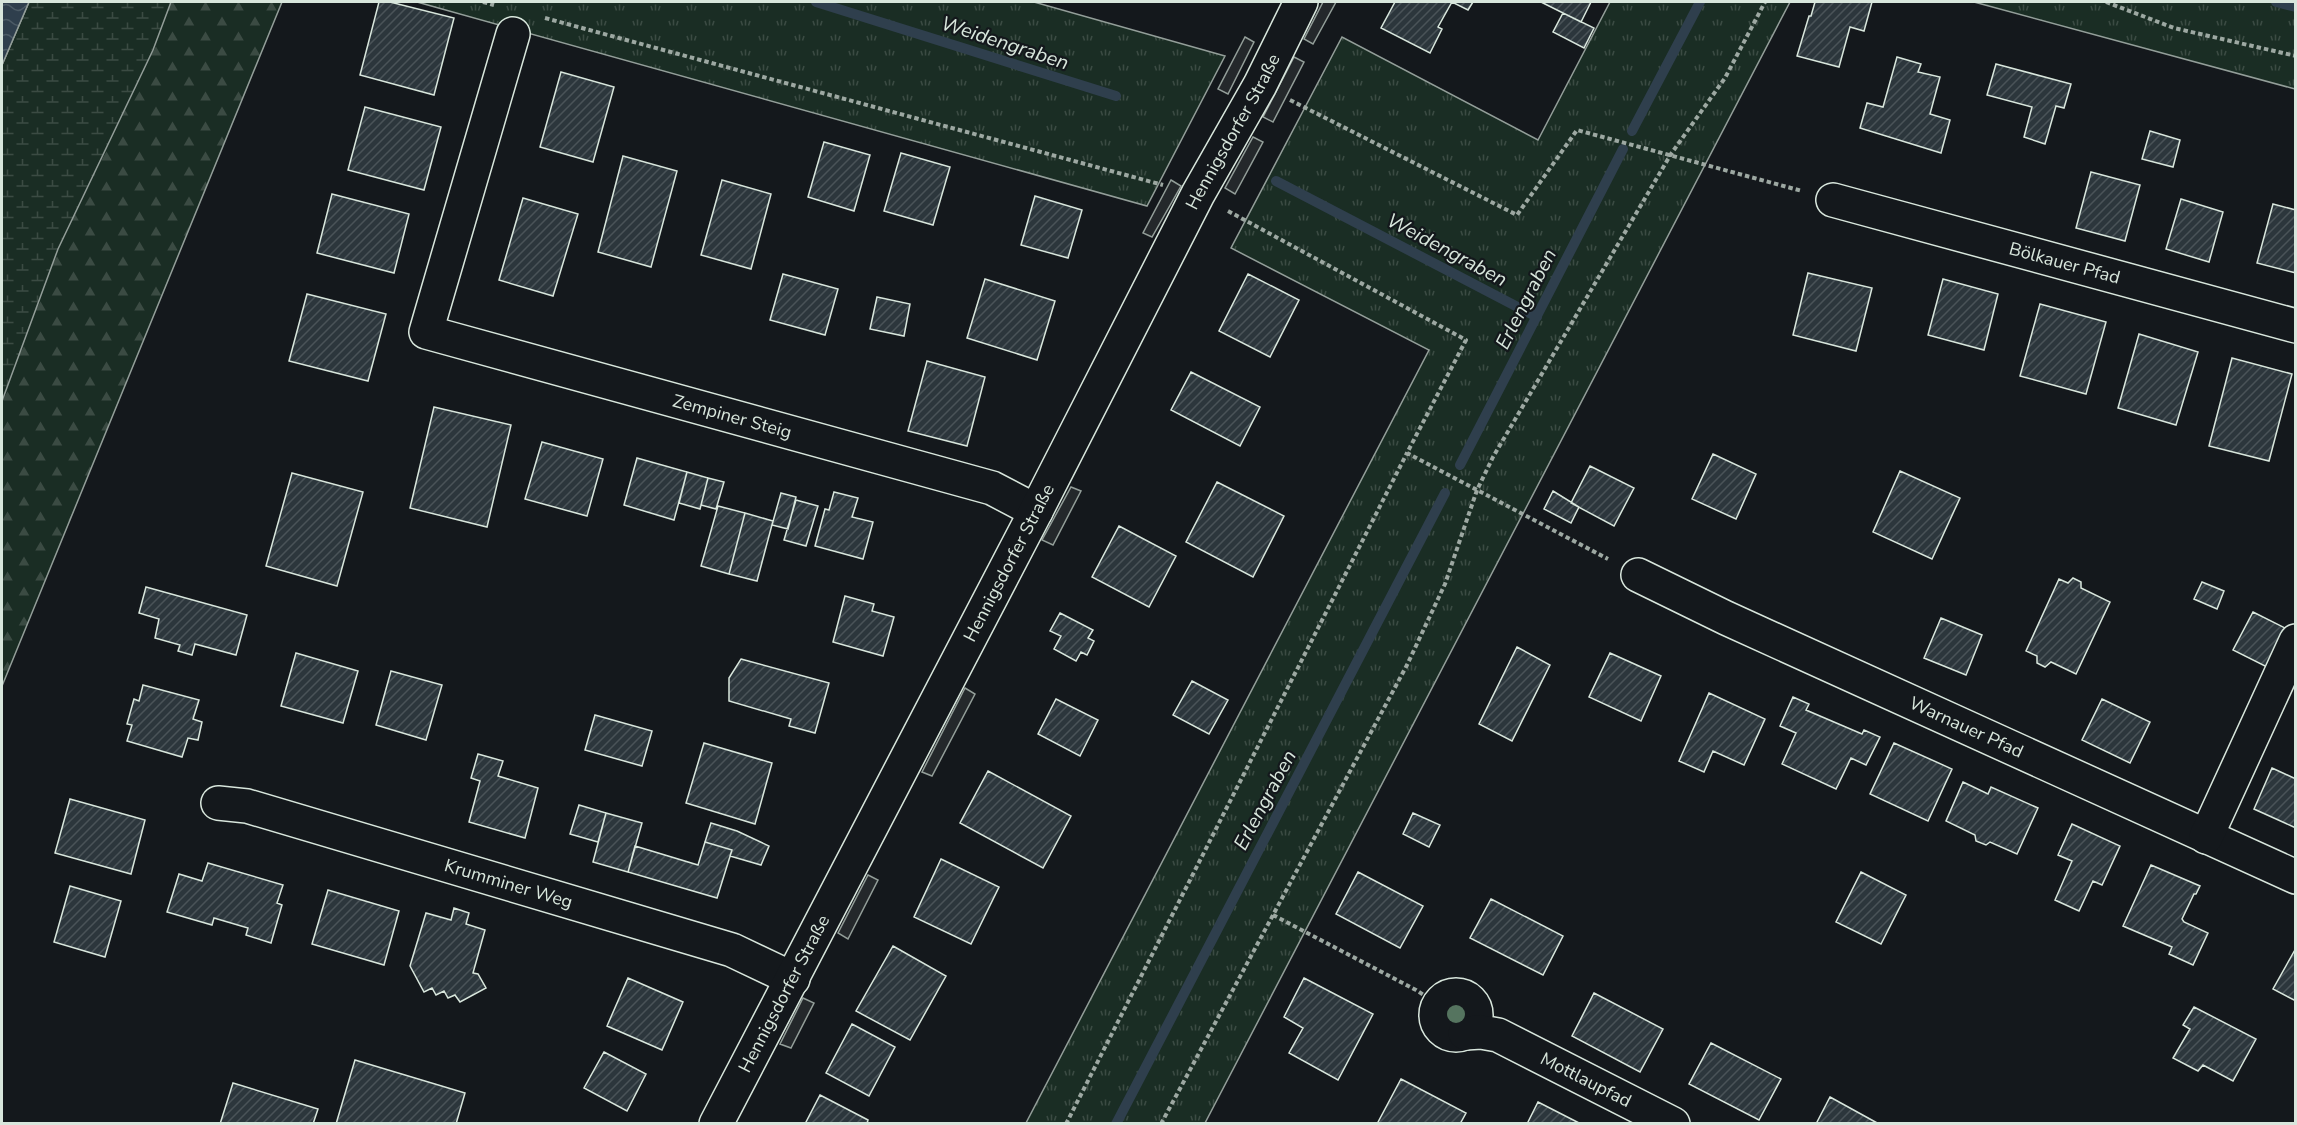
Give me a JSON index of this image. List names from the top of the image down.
{
  "streets": {
    "street": [
      "Hennigsdorfer Straße",
      "Bölkauer Pfad",
      "Zempiner Steig",
      "Warnauer Pfad",
      "Krumminer Weg",
      "Mottlaupfad"
    ]
  },
  "crossings": [
    ["Hennigsdorfer Straße", "Zempiner Steig"],
    ["Hennigsdorfer Straße", "Krumminer Weg"]
  ],
  "water": ["Weidengraben", "Erlengraben"]
}
